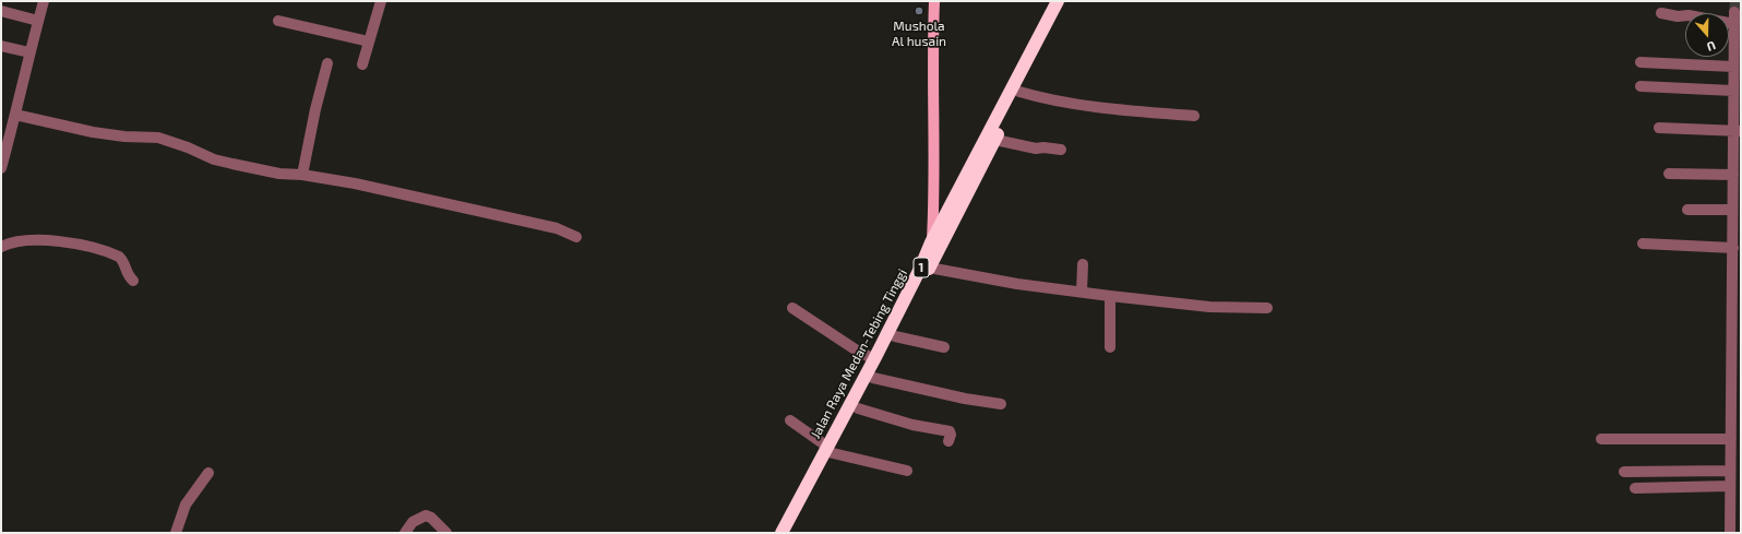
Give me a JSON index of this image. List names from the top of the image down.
{
  "streets": {
    "highway": ["1", "Jalan Raya Medan-Tebing Tinggi"]
  },
  "places": ["Mushola Al husain"],
  "north": "bottom"
}
